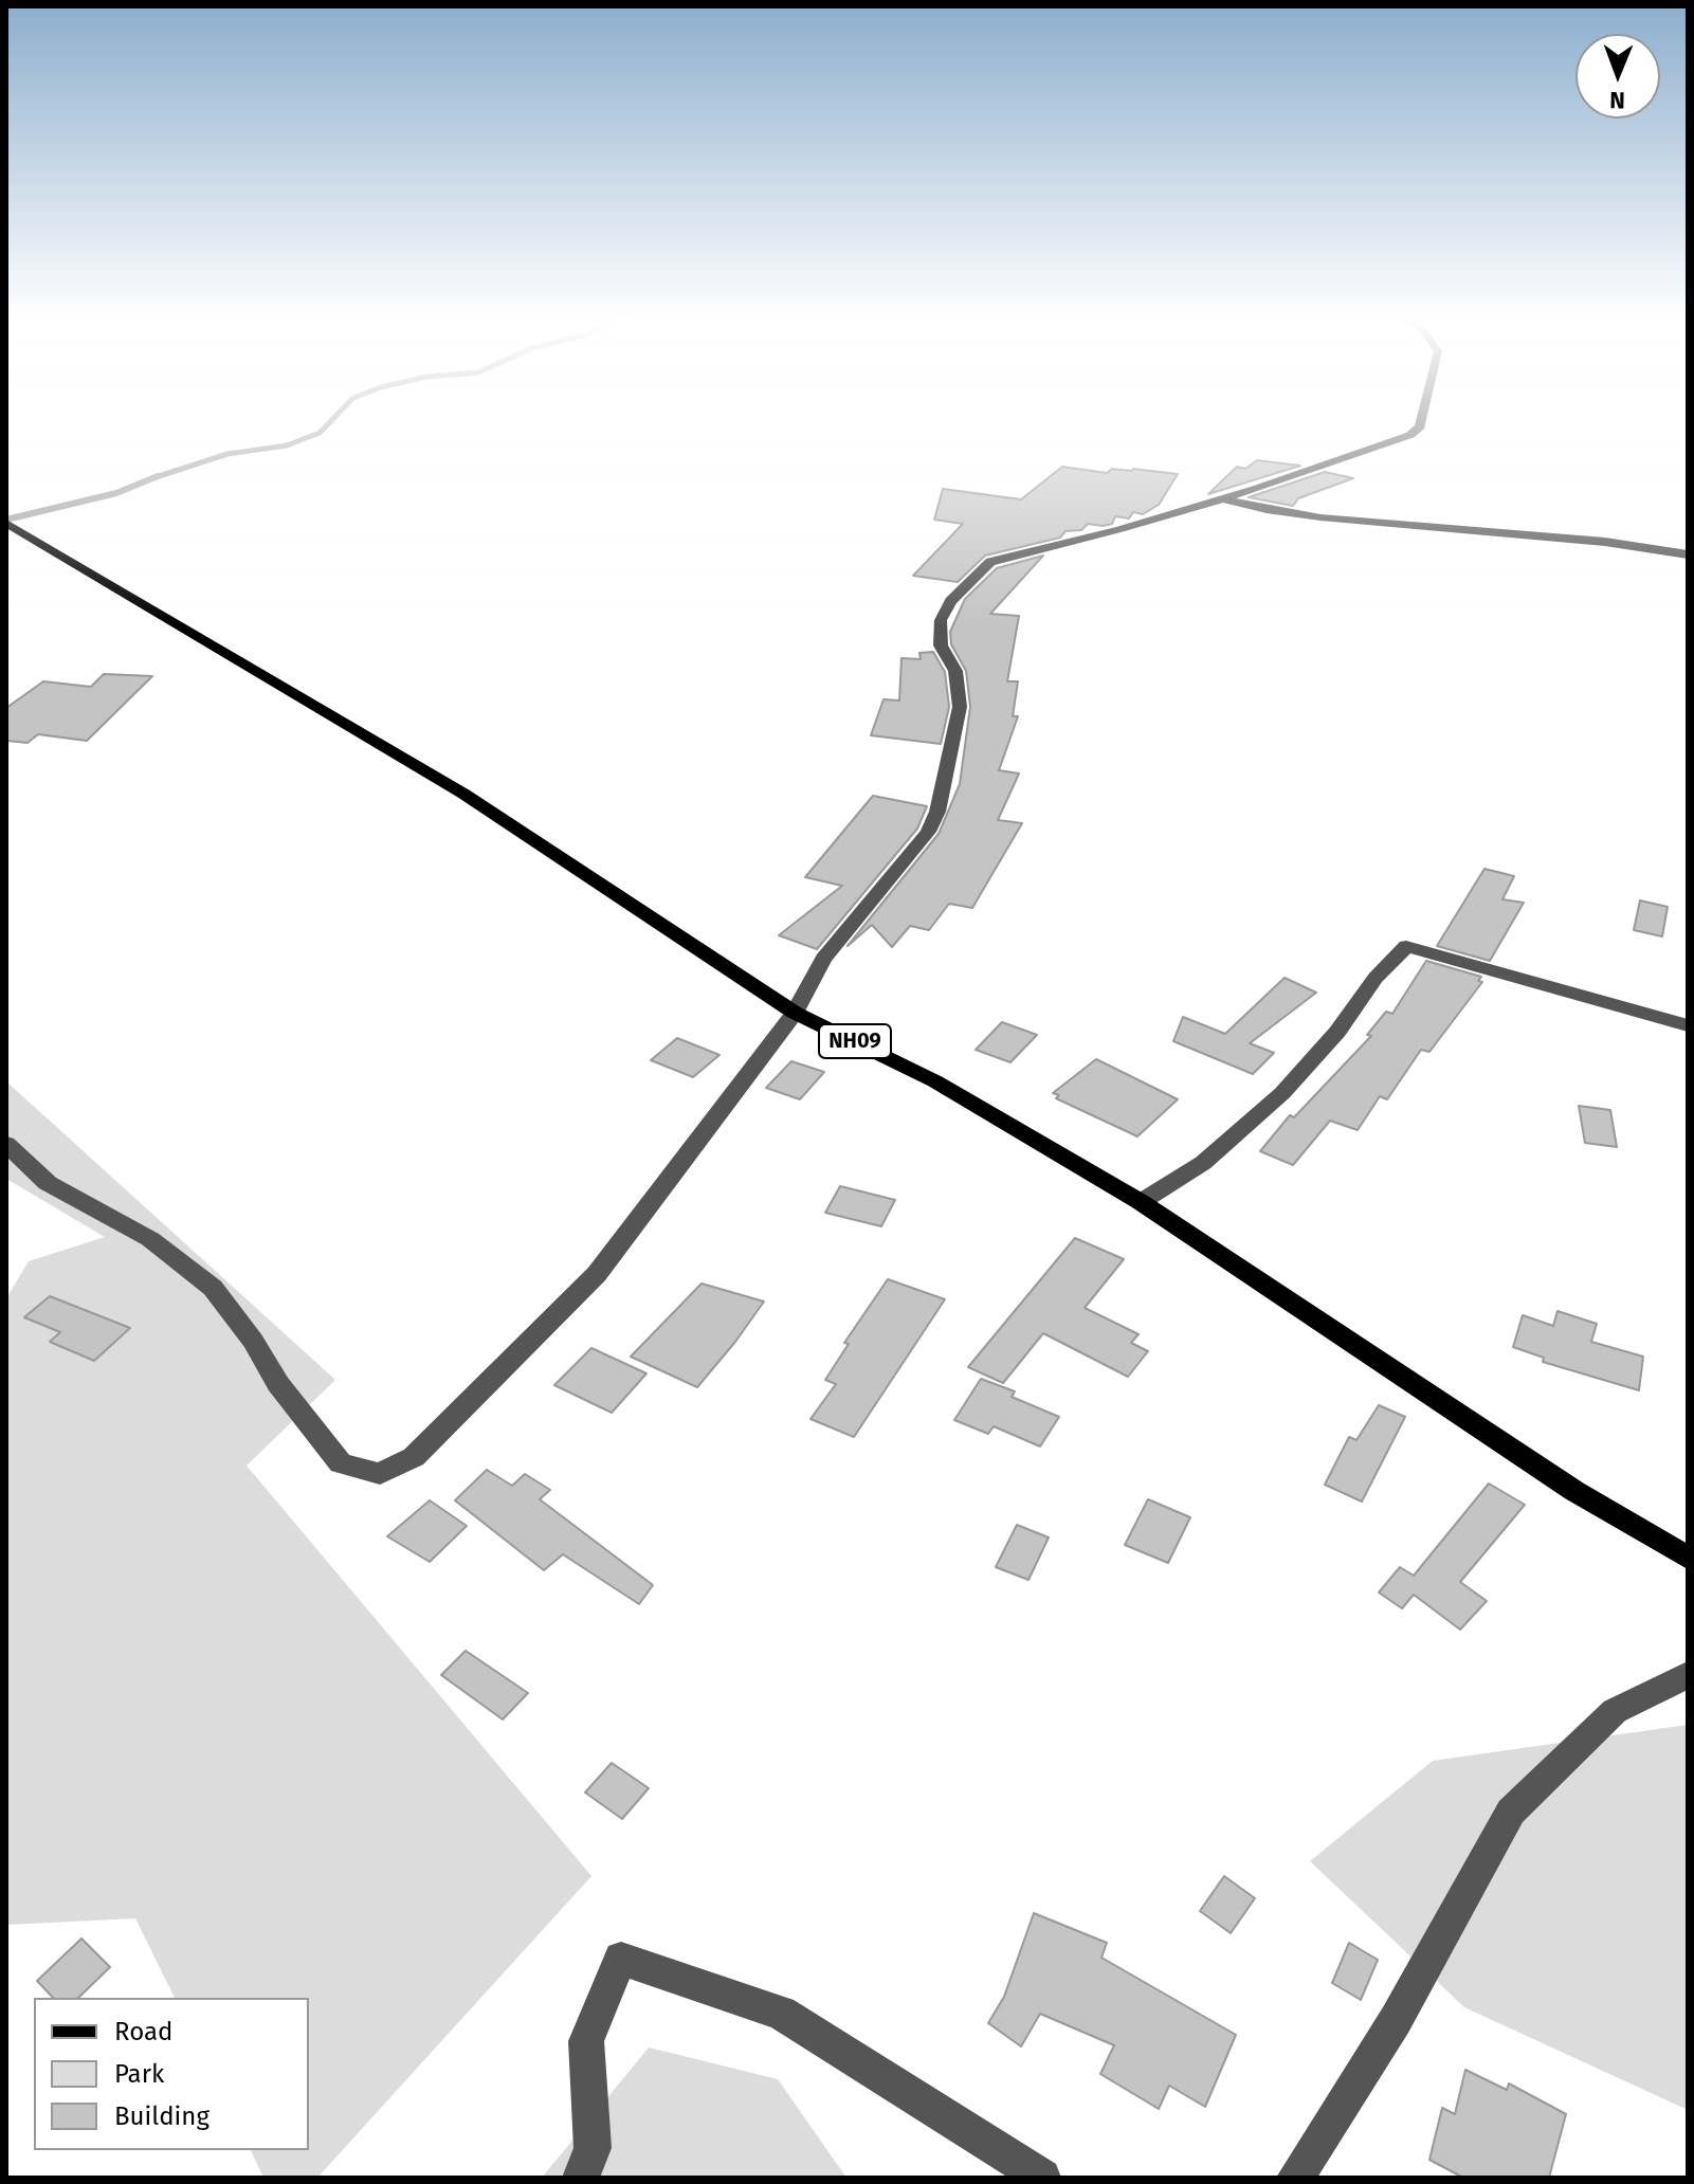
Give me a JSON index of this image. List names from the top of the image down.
{
  "streets": {
    "main road": ["NH09"]
  },
  "legend": ["Road", "Park", "Building"],
  "north": "bottom"
}
